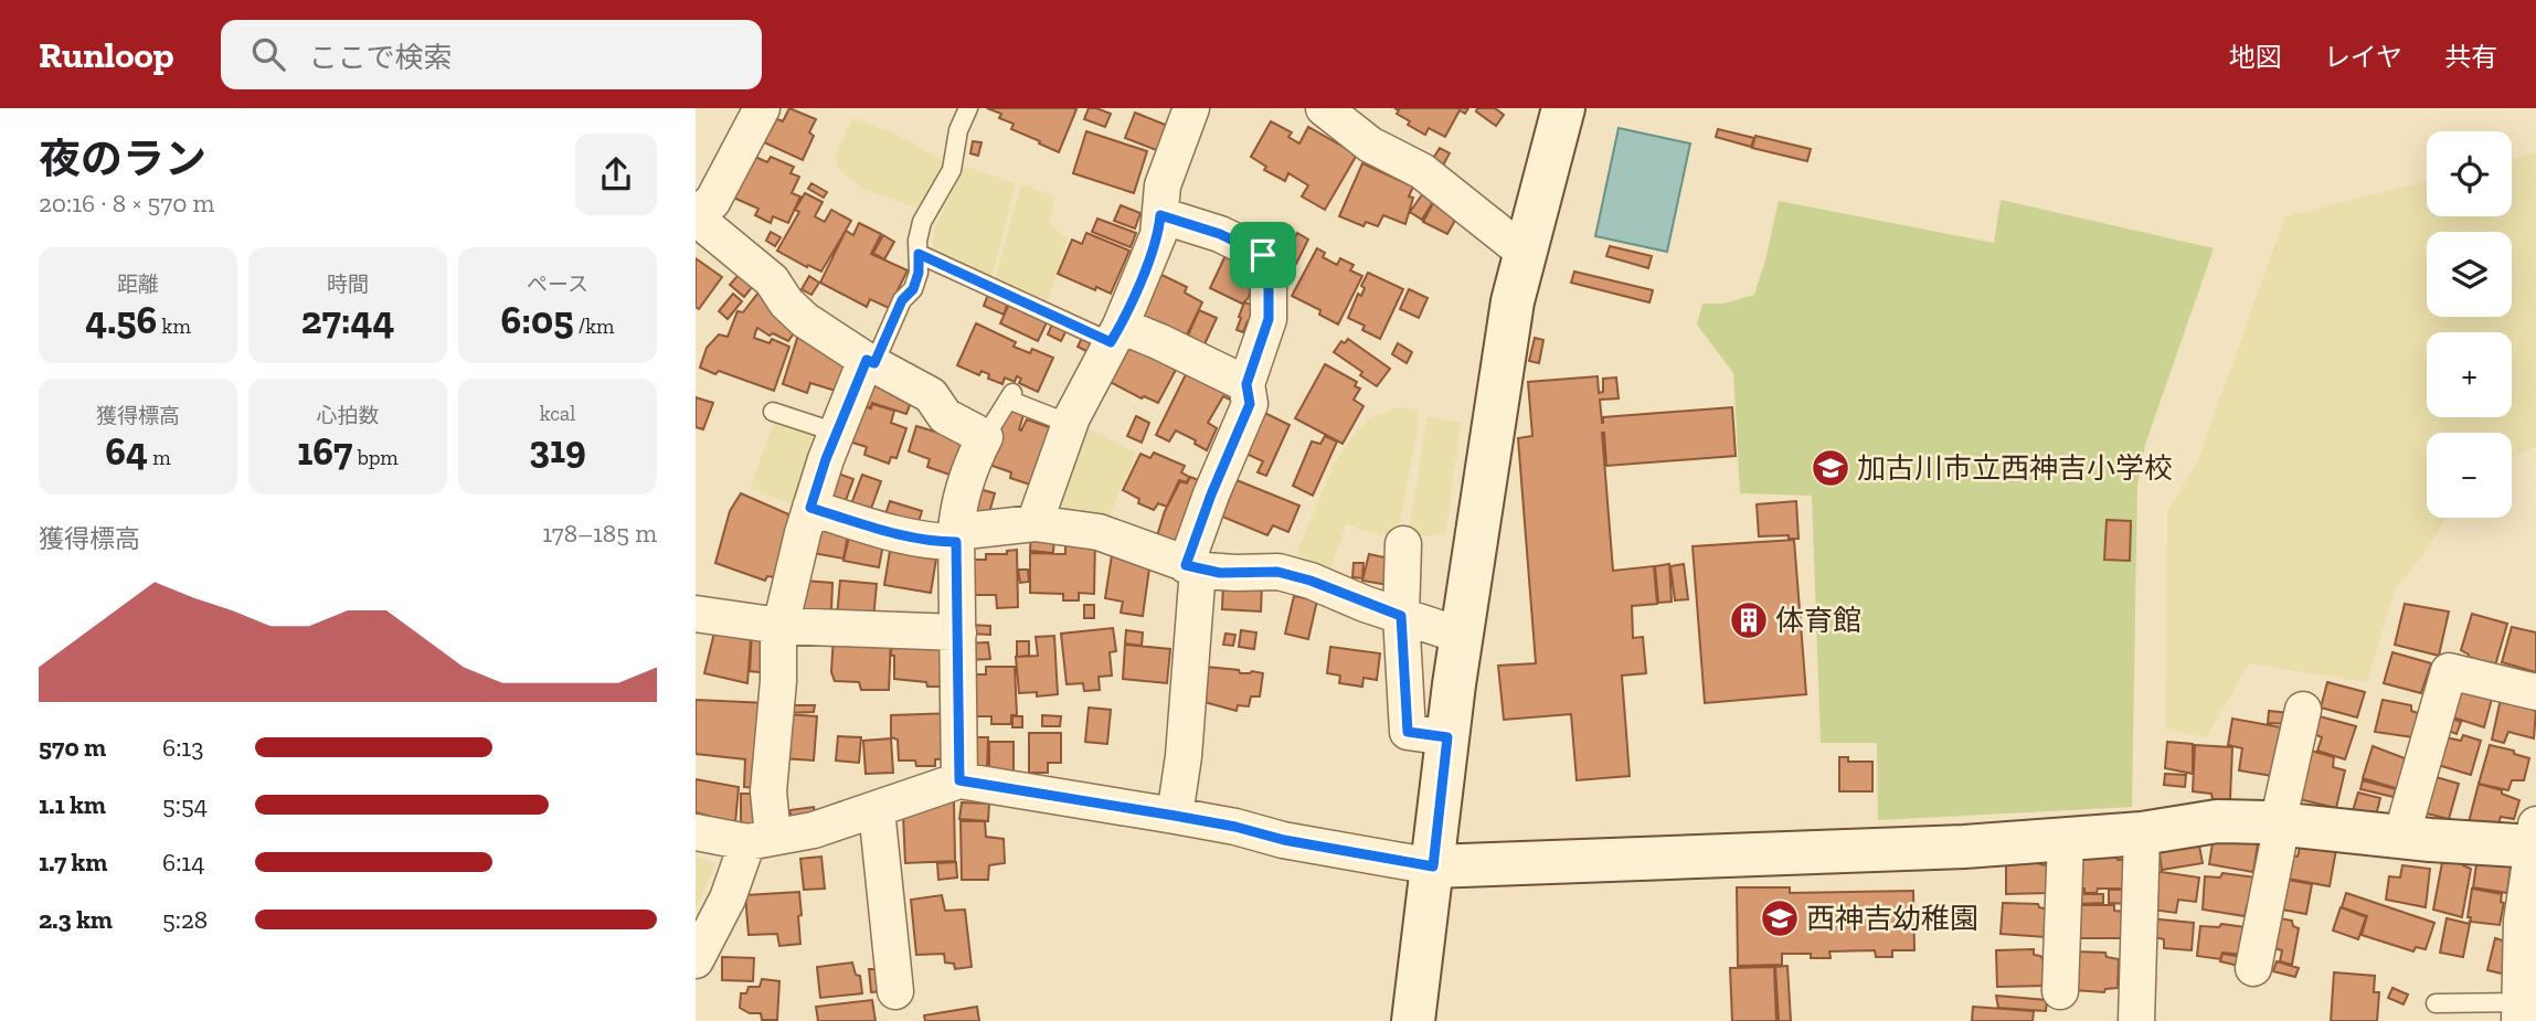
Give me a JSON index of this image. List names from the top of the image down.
{
  "places": {
    "school or university": ["加古川市立西神吉小学校", "西神吉幼稚園"],
    "building": ["体育館"]
  },
  "page": {
    "header": "Runloop",
    "search": "ここで検索",
    "nav": ["地図", "レイヤ", "共有"],
    "heading": ["夜のラン", "20:16 · 8 × 570 m"],
    "map_buttons": ["+", "−"],
    "stats": [
      ["距離", "4.56 km"],
      ["時間", "27:44"],
      ["ペース", "6:05 /km"],
      ["獲得標高", "64 m"],
      ["心拍数", "167 bpm"],
      ["kcal", "319"]
    ],
    "chart": ["獲得標高", "178–185 m"],
    "list": [
      {
        "name": "570 m",
        "note": "6:13"
      },
      {
        "name": "1.1 km",
        "note": "5:54"
      },
      {
        "name": "1.7 km",
        "note": "6:14"
      },
      {
        "name": "2.3 km",
        "note": "5:28"
      }
    ]
  }
}
